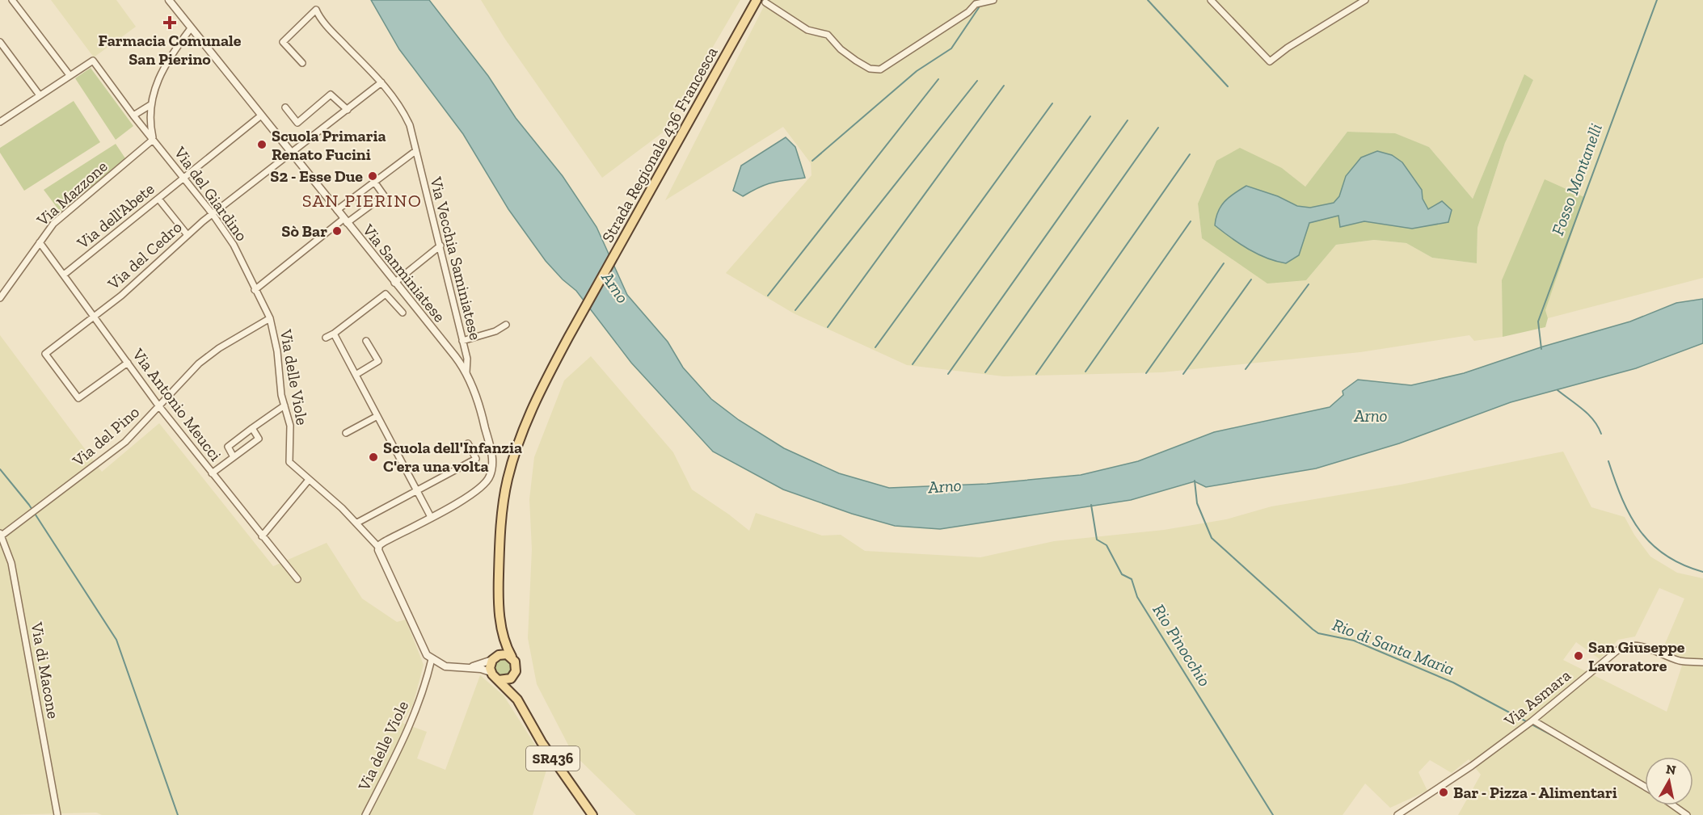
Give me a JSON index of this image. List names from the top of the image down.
{
  "streets": {
    "main road": ["Strada Regionale 436 Francesca", "SR436"],
    "street": [
      "Via Mazzone",
      "Via del Giardino",
      "Via dell'Abete",
      "Via del Cedro",
      "Via Vecchia Saminiatese",
      "Via Sanminiatese",
      "Via delle Viole",
      "Via Antonio Meucci",
      "Via del Pino",
      "Via di Macone",
      "Via Asmara"
    ]
  },
  "crossings": [
    ["Via Mazzone", "Via del Giardino"],
    ["Via Mazzone", "Via Antonio Meucci"],
    ["Via del Giardino", "Via dell'Abete"],
    ["Via del Giardino", "Via del Cedro"],
    ["Via del Giardino", "Via Sanminiatese"],
    ["Via del Giardino", "Via delle Viole"],
    ["Via del Giardino", "Via del Pino"],
    ["Via dell'Abete", "Via Sanminiatese"],
    ["Via dell'Abete", "Via Antonio Meucci"],
    ["Via del Cedro", "Via Vecchia Saminiatese"],
    ["Via del Cedro", "Via Sanminiatese"],
    ["Via del Cedro", "Via Antonio Meucci"],
    ["Via Vecchia Saminiatese", "Via Sanminiatese"],
    ["Via delle Viole", "Via del Pino"],
    ["Via Antonio Meucci", "Via del Pino"],
    ["Via del Pino", "Via di Macone"]
  ],
  "districts": ["SAN PIERINO"],
  "water": [
    "Fosso Montanelli",
    "Arno",
    "Rio Pinocchio",
    "Rio di Santa Maria"
  ],
  "places": {
    "health": ["Farmacia Comunale San Pierino"],
    "other": [
      "Scuola Primaria Renato Fucini",
      "S2 - Esse Due",
      "Sò Bar",
      "Scuola dell'Infanzia C'era una volta",
      "San Giuseppe Lavoratore",
      "Bar - Pizza - Alimentari"
    ]
  },
  "north": "top"
}
